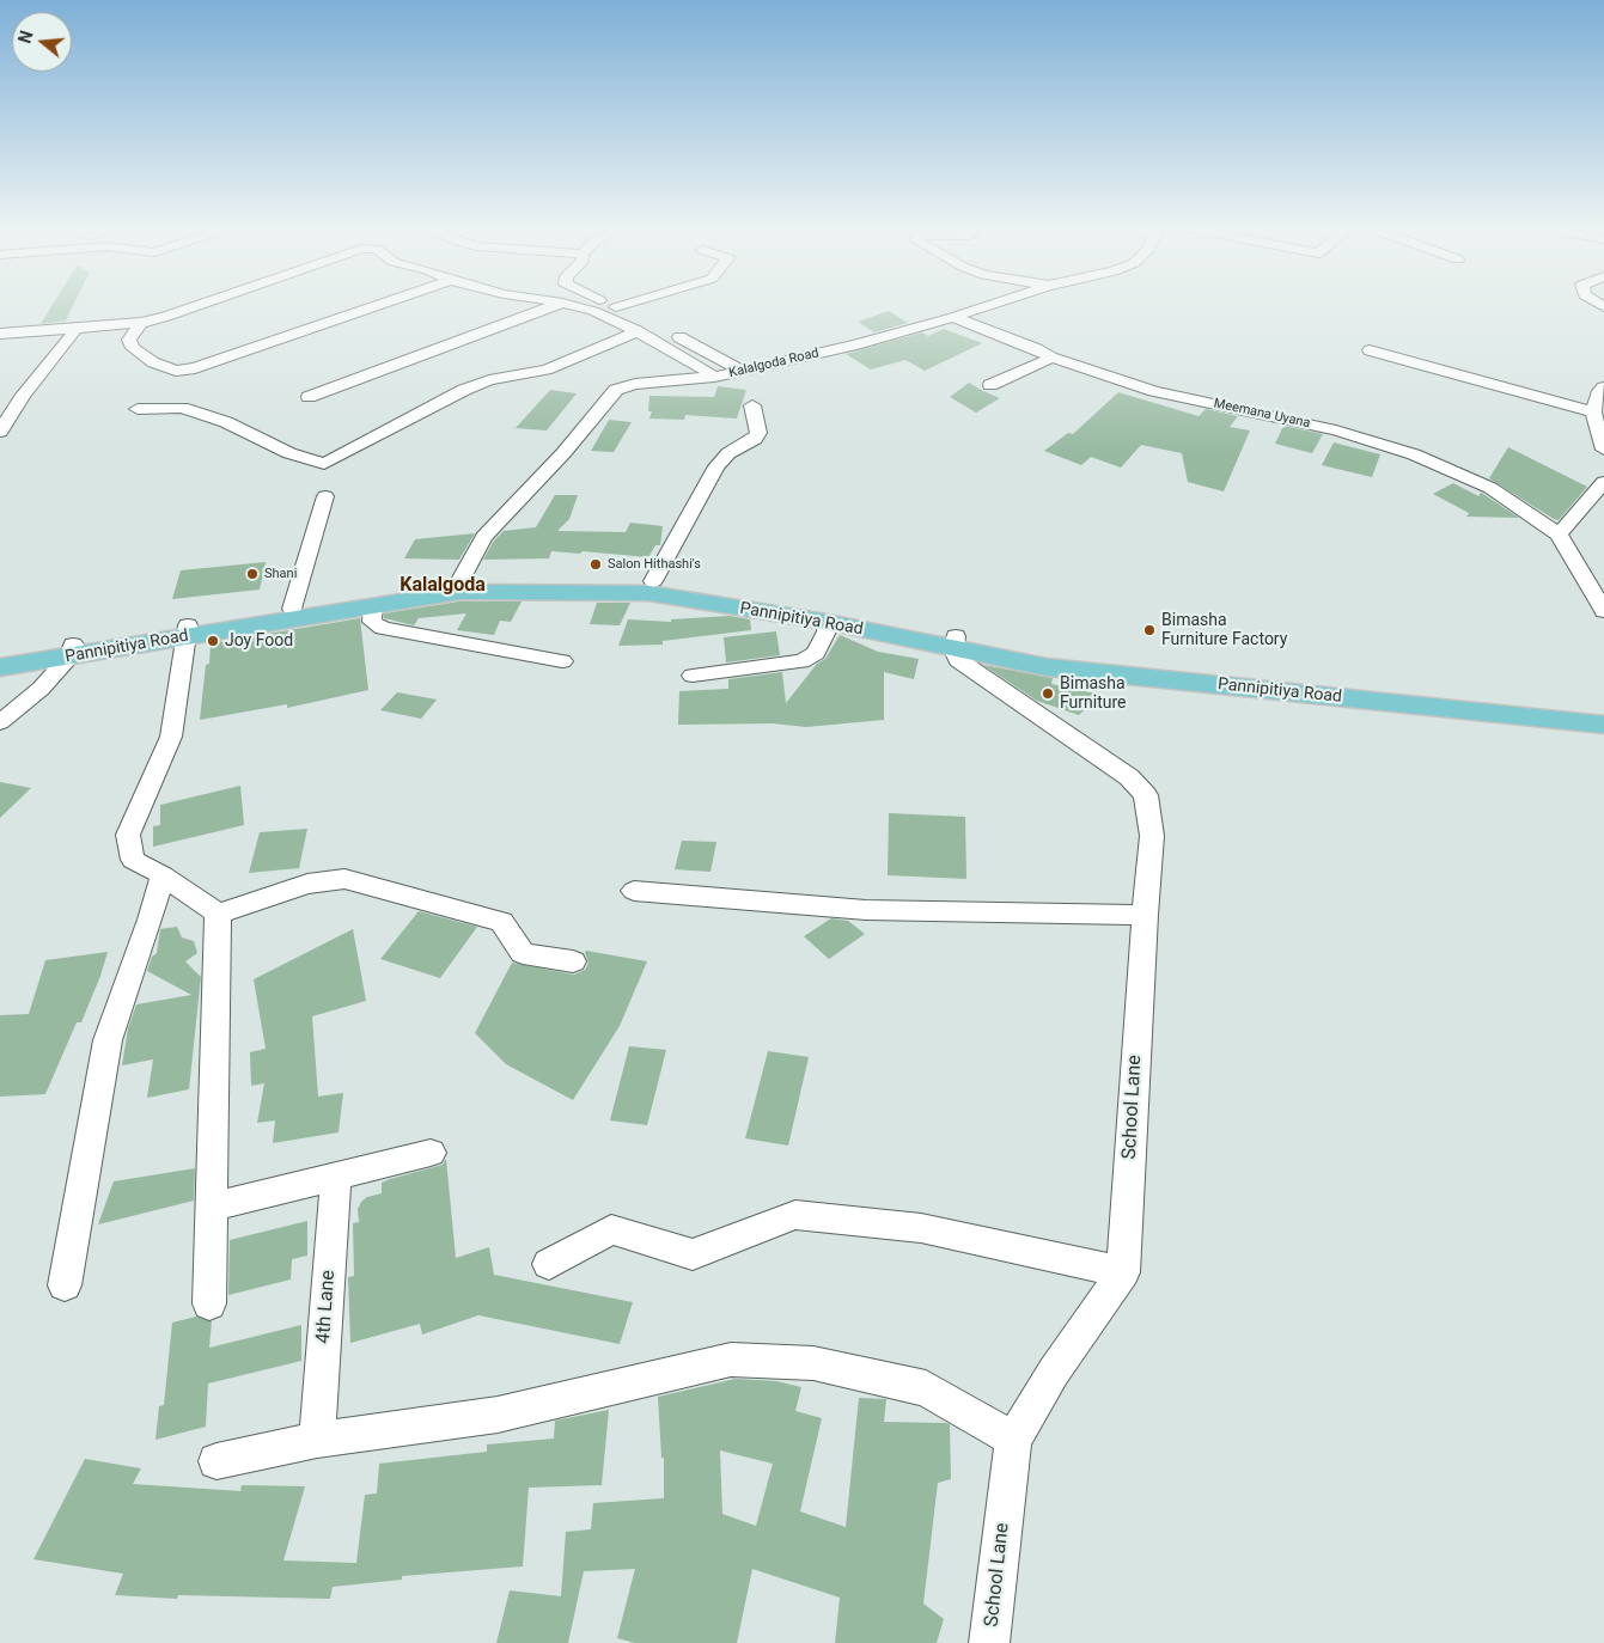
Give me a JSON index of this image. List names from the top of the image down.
{
  "streets": {
    "main road": ["Pannipitiya Road"],
    "street": [
      "Kalalgoda Road",
      "Meemana Uyana",
      "School Lane",
      "4th Lane"
    ]
  },
  "crossings": [
    ["Kalalgoda Road", "Meemana Uyana"],
    ["Kalalgoda Road", "Pannipitiya Road"],
    ["Pannipitiya Road", "School Lane"]
  ],
  "districts": ["Kalalgoda"],
  "places": [
    "Salon Hithashi's",
    "Shani",
    "Bimasha Furniture Factory",
    "Joy Food",
    "Bimasha Furniture"
  ],
  "north": "left"
}
